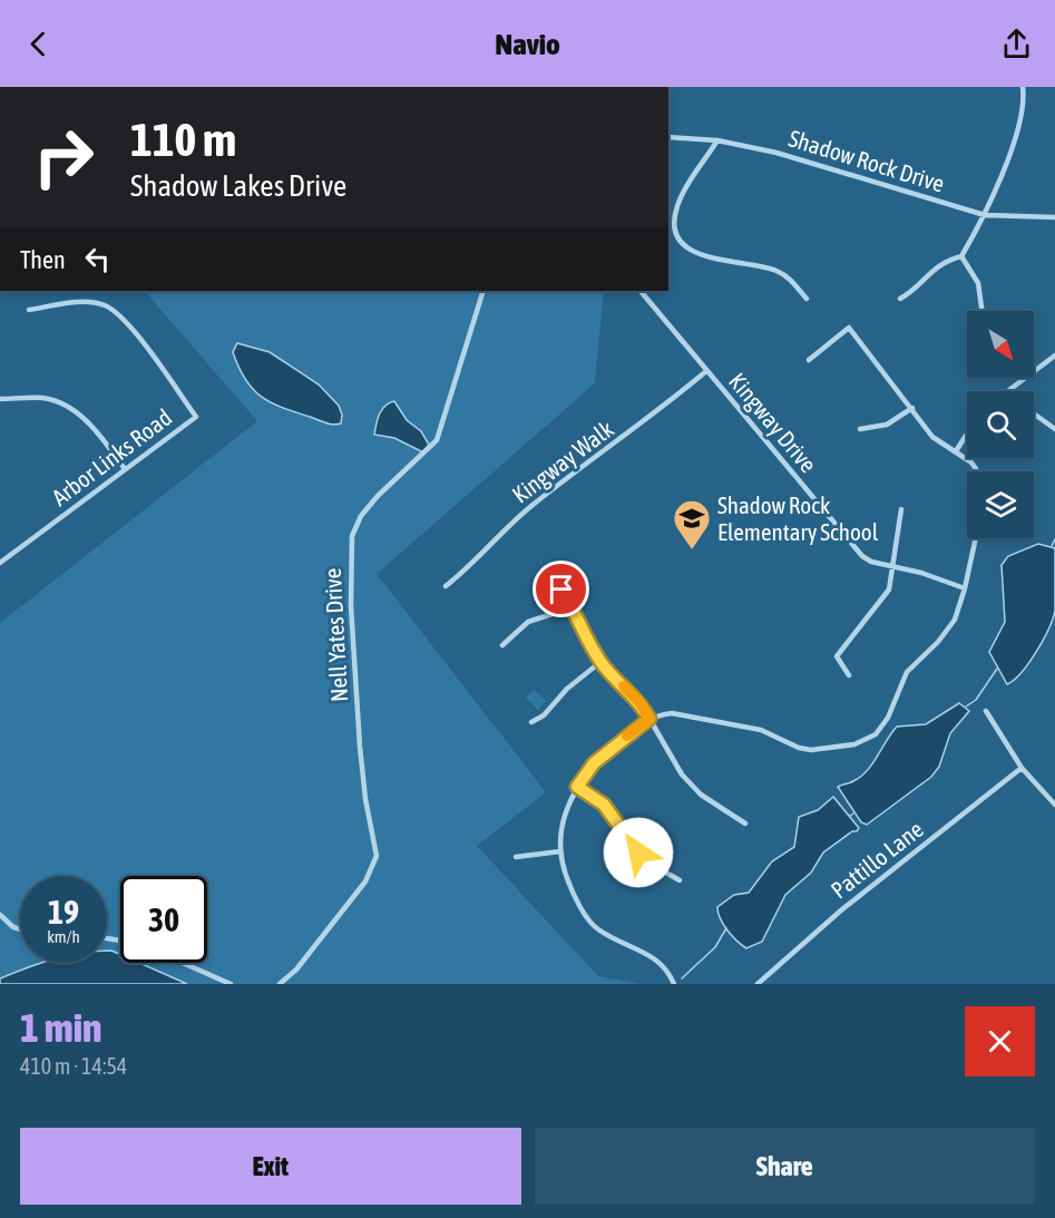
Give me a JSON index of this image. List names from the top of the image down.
{
  "streets": {
    "street": [
      "Shadow Rock Drive",
      "Kingway Drive",
      "Arbor Links Road",
      "Kingway Walk",
      "Nell Yates Drive",
      "Pattillo Lane"
    ]
  },
  "crossings": [
    ["Kingway Drive", "Kingway Walk"]
  ],
  "places": {
    "school or university": ["Shadow Rock Elementary School"]
  },
  "north": "bottom right",
  "page": {
    "header": "Navio",
    "turn": ["110 m", "Shadow Lakes Drive"],
    "then": "Then",
    "speed": "19 km/h",
    "limit": "30",
    "heading": ["1 min", "410 m · 14:54"],
    "buttons": ["Exit", "Share"]
  }
}
